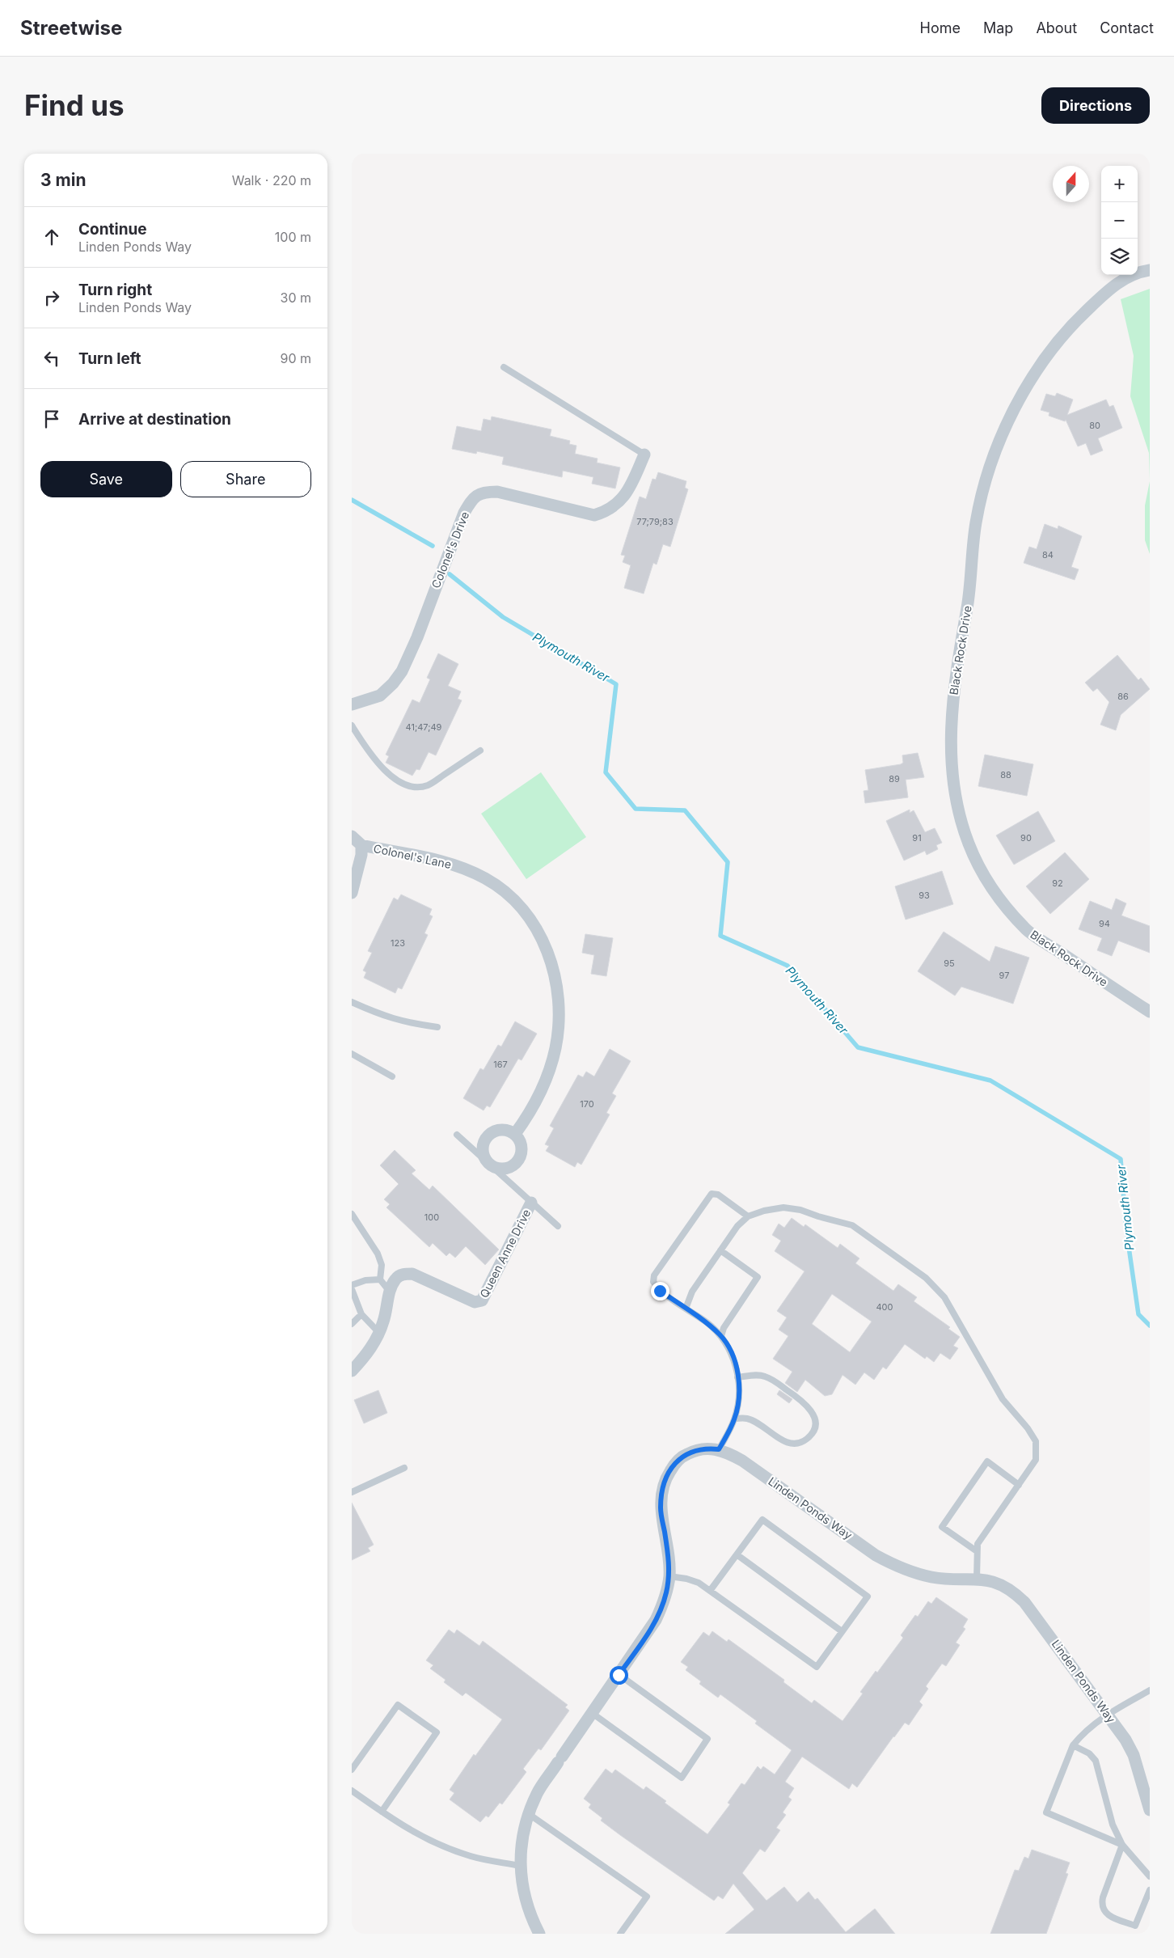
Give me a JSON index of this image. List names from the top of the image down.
{
  "streets": {
    "street": [
      "Colonel's Drive",
      "Black Rock Drive",
      "Colonel's Lane",
      "Queen Anne Drive",
      "Linden Ponds Way"
    ]
  },
  "water": ["Plymouth River"],
  "house_numbers": [
    "80",
    "77;79;83",
    "84",
    "86",
    "41;47;49",
    "88",
    "89",
    "91",
    "90",
    "92",
    "93",
    "94",
    "123",
    "95",
    "97",
    "167",
    "170",
    "100",
    "400"
  ],
  "north": "top",
  "page": {
    "header": "Streetwise",
    "nav": [
      "Home",
      "Map",
      "About",
      "Contact"
    ],
    "buttons": [
      "Directions",
      ["Save", "Share"]
    ],
    "title": "Find us",
    "heading": ["3 min", "Walk · 220 m"],
    "map_buttons": ["+", "−"],
    "list": [
      ["Continue", "Linden Ponds Way", "100 m"],
      ["Turn right", "Linden Ponds Way", "30 m"],
      ["Turn left", "90 m"],
      "Arrive at destination"
    ]
  }
}
